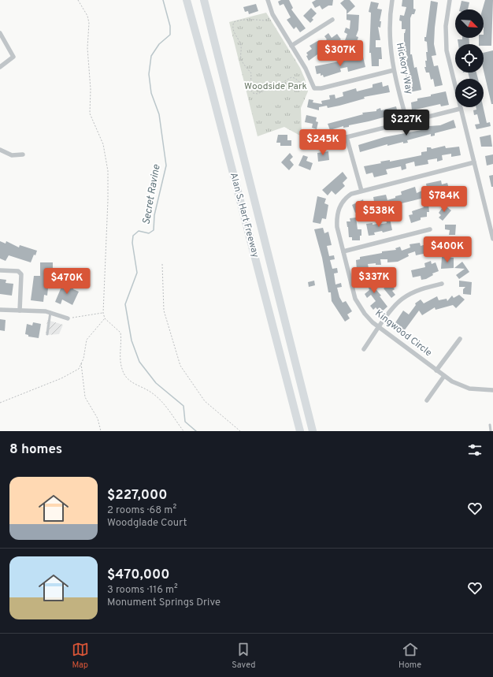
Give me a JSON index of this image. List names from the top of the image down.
{
  "streets": {
    "highway": ["Alan S. Hart Freeway"],
    "street": ["Hickory Way", "Kingwood Circle"]
  },
  "water": ["Secret Ravine"],
  "parks": ["Woodside Park"],
  "north": "bottom right",
  "page": {
    "price": [
      "$307K",
      "$227K",
      "$245K",
      "$784K",
      "$538K",
      "$400K",
      "$337K",
      "$470K"
    ],
    "heading": "8 homes",
    "list": [
      {
        "name": "$227,000",
        "note": "2 rooms · 68 m² · Woodglade Court"
      },
      {
        "name": "$470,000",
        "note": "3 rooms · 116 m² · Monument Springs Drive"
      }
    ],
    "tabs": ["Map", "Saved", "Home"]
  }
}
